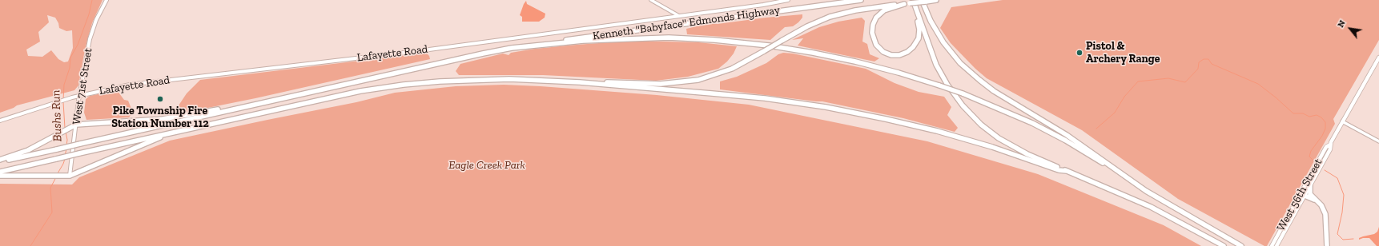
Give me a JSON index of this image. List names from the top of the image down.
{
  "streets": {
    "highway": ["Kenneth \"Babyface\" Edmonds Highway"],
    "main road": ["Lafayette Road", "West 71st Street", "West 56th Street"]
  },
  "crossings": [
    ["Lafayette Road", "West 71st Street"]
  ],
  "water": ["Bushs Run"],
  "parks": ["Eagle Creek Park"],
  "places": ["Pistol & Archery Range", "Pike Township Fire Station Number 112"],
  "north": "top left"
}
